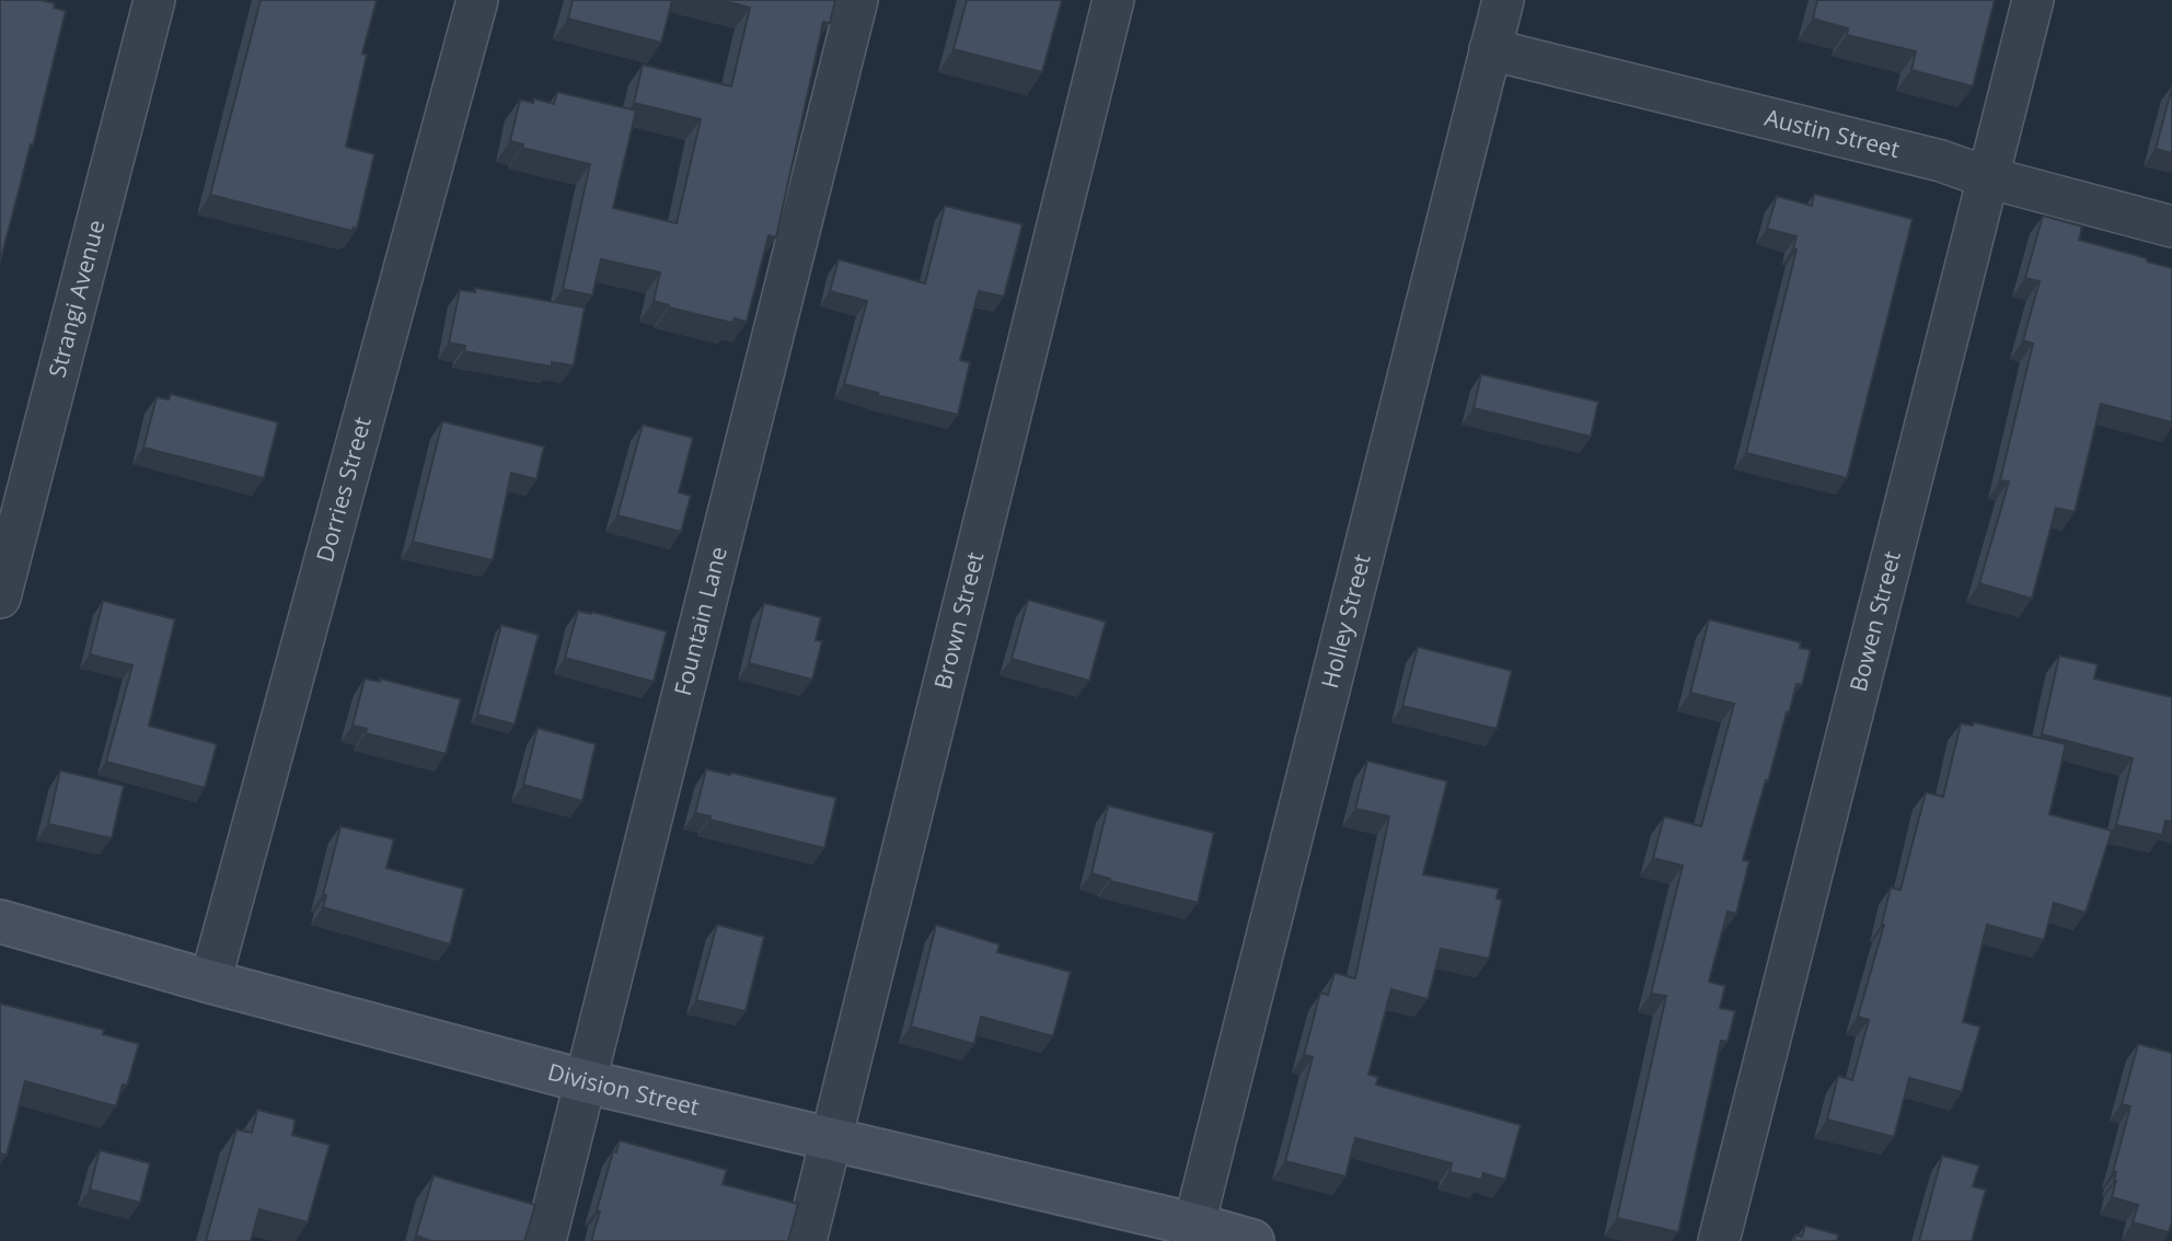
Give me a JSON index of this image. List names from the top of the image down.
{
  "streets": {
    "main road": ["Division Street"],
    "street": [
      "Austin Street",
      "Strangi Avenue",
      "Dorries Street",
      "Fountain Lane",
      "Brown Street",
      "Holley Street",
      "Bowen Street"
    ]
  },
  "crossings": [
    ["Austin Street", "Holley Street"],
    ["Austin Street", "Bowen Street"],
    ["Dorries Street", "Division Street"],
    ["Fountain Lane", "Division Street"],
    ["Brown Street", "Division Street"],
    ["Holley Street", "Division Street"]
  ]
}
